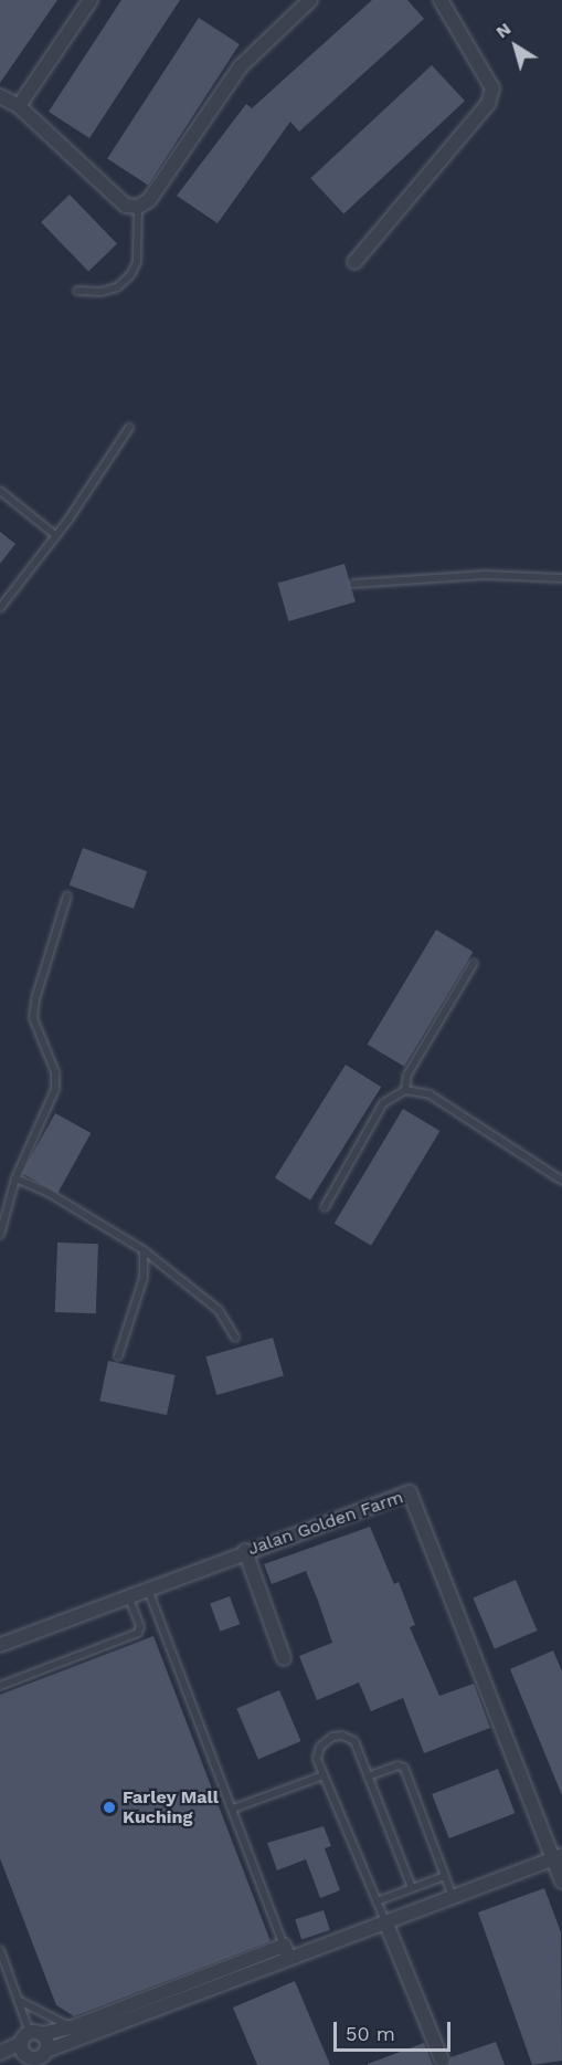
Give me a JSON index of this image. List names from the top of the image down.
{
  "streets": {
    "street": ["Jalan Golden Farm"]
  },
  "places": ["Farley Mall Kuching"],
  "scale_bar": "50 m",
  "north": "top left"
}
